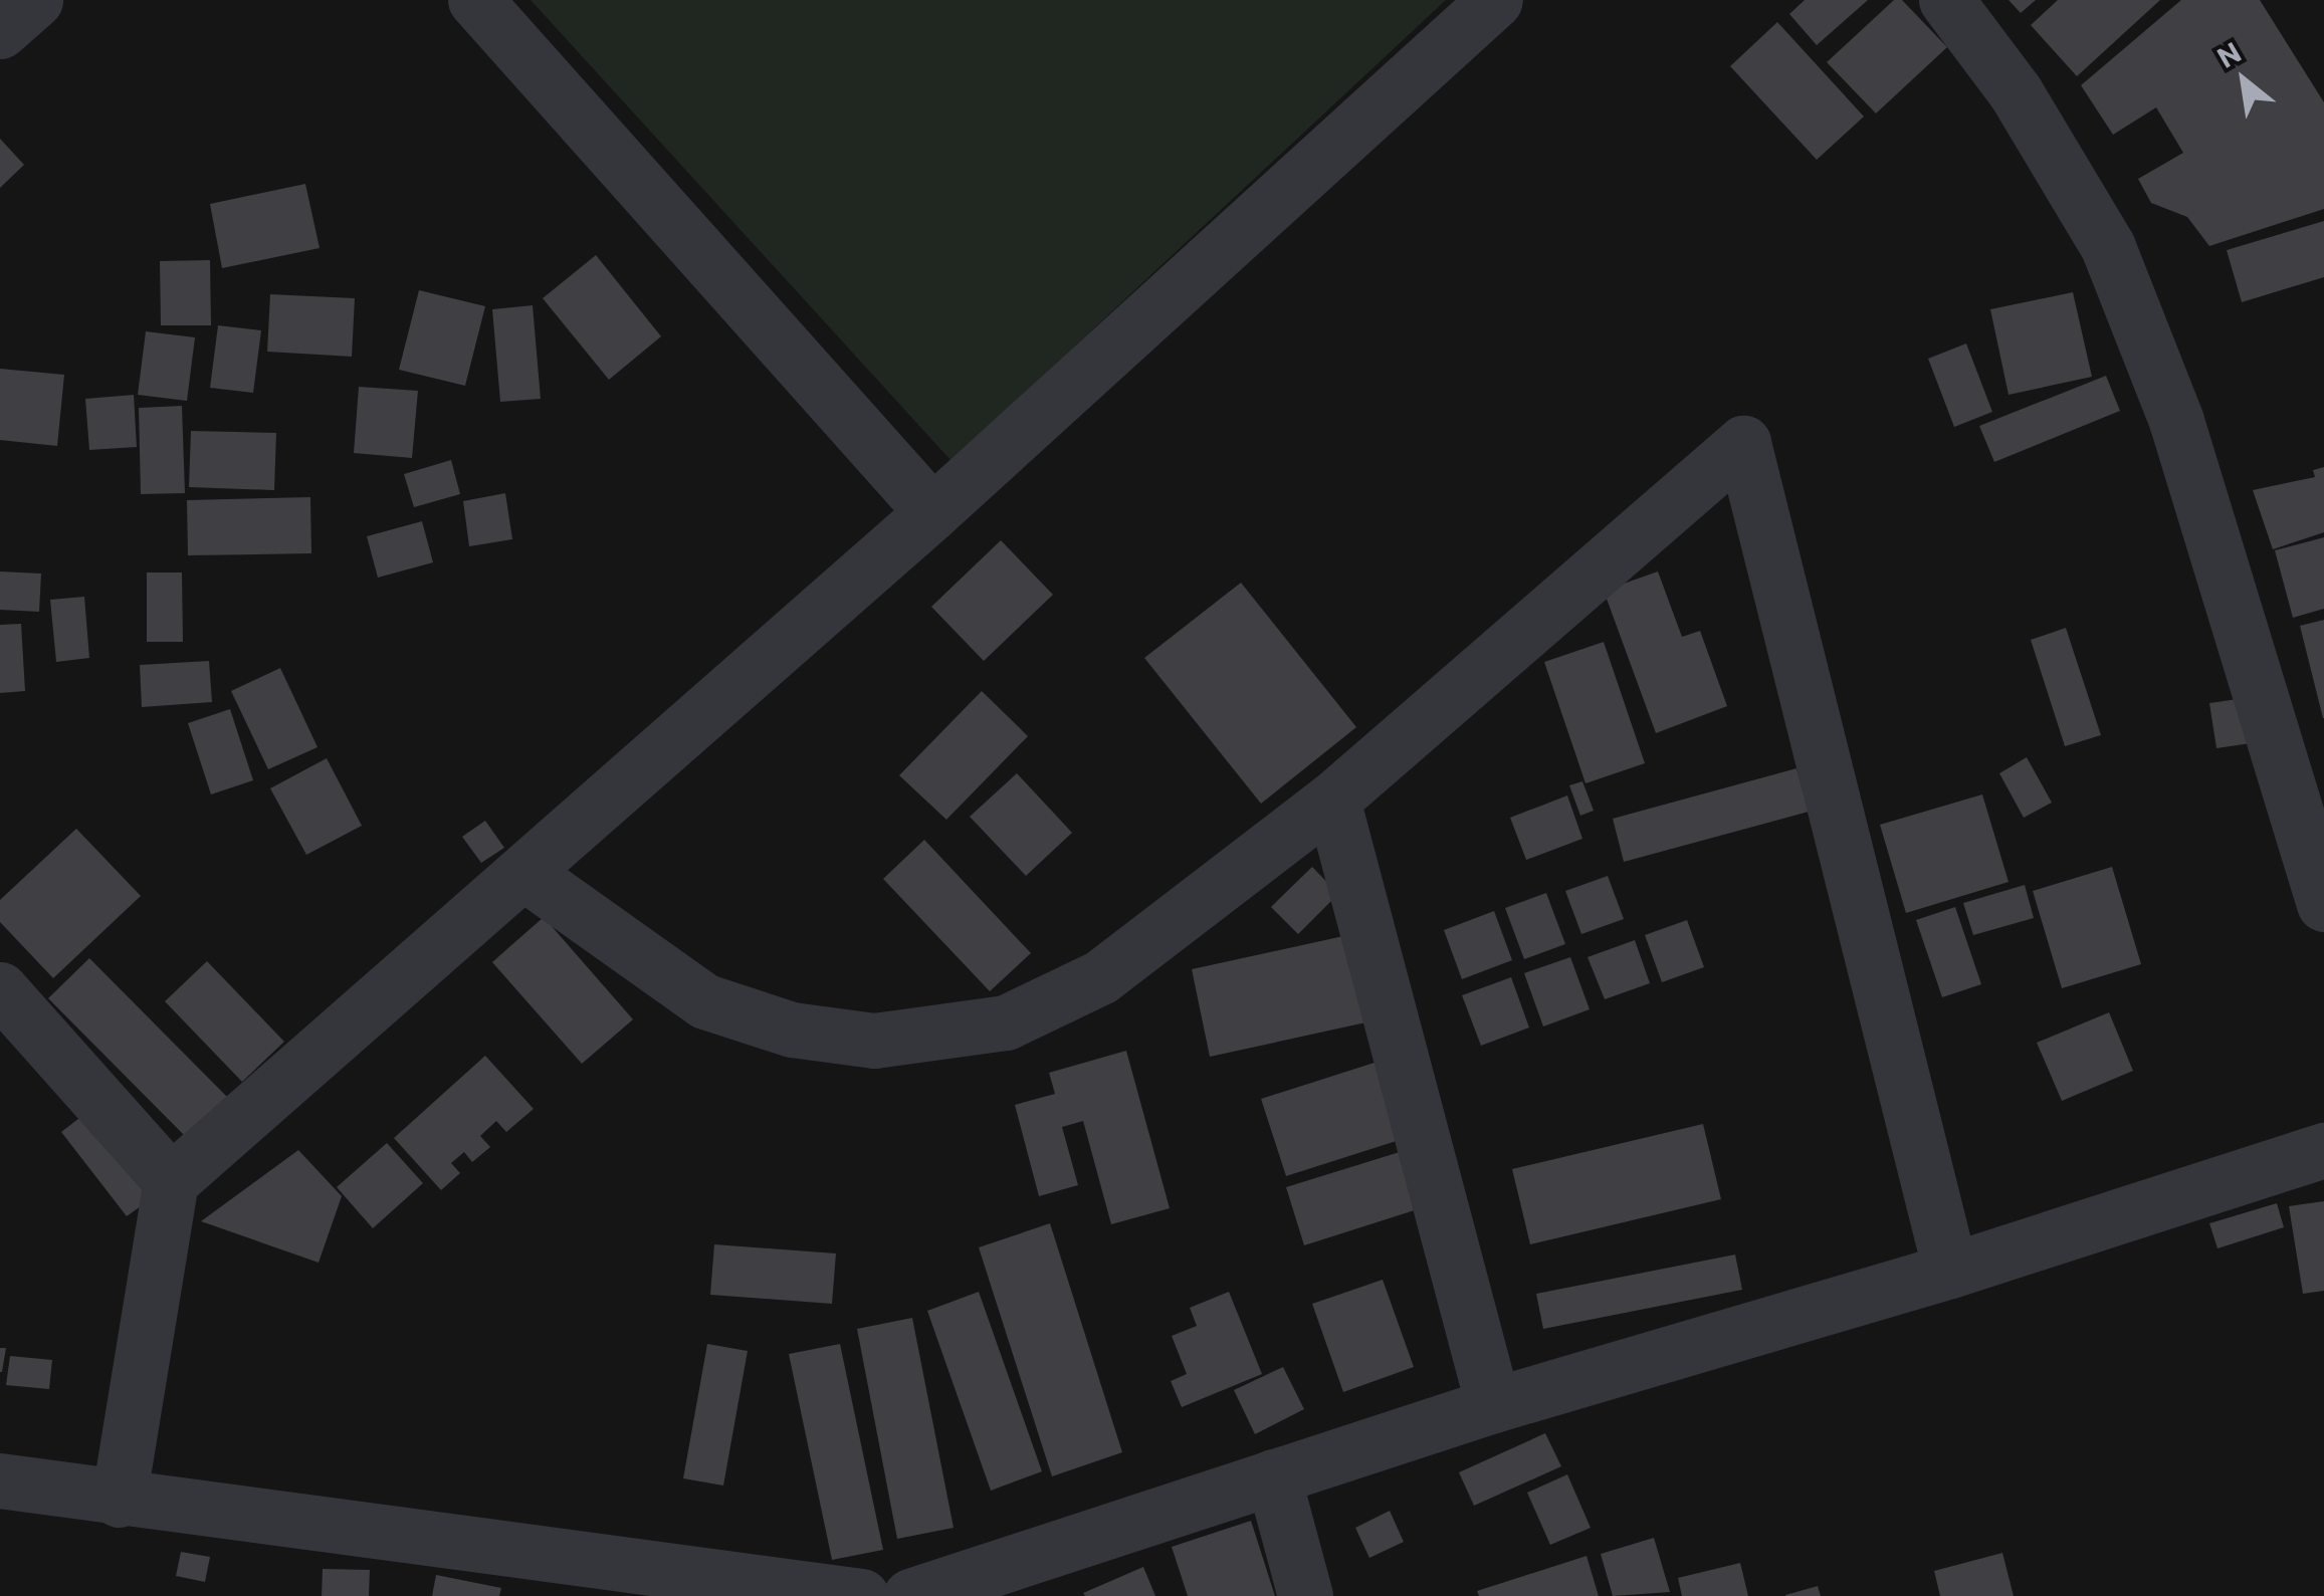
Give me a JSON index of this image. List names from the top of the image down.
{
  "north": "top left"
}
